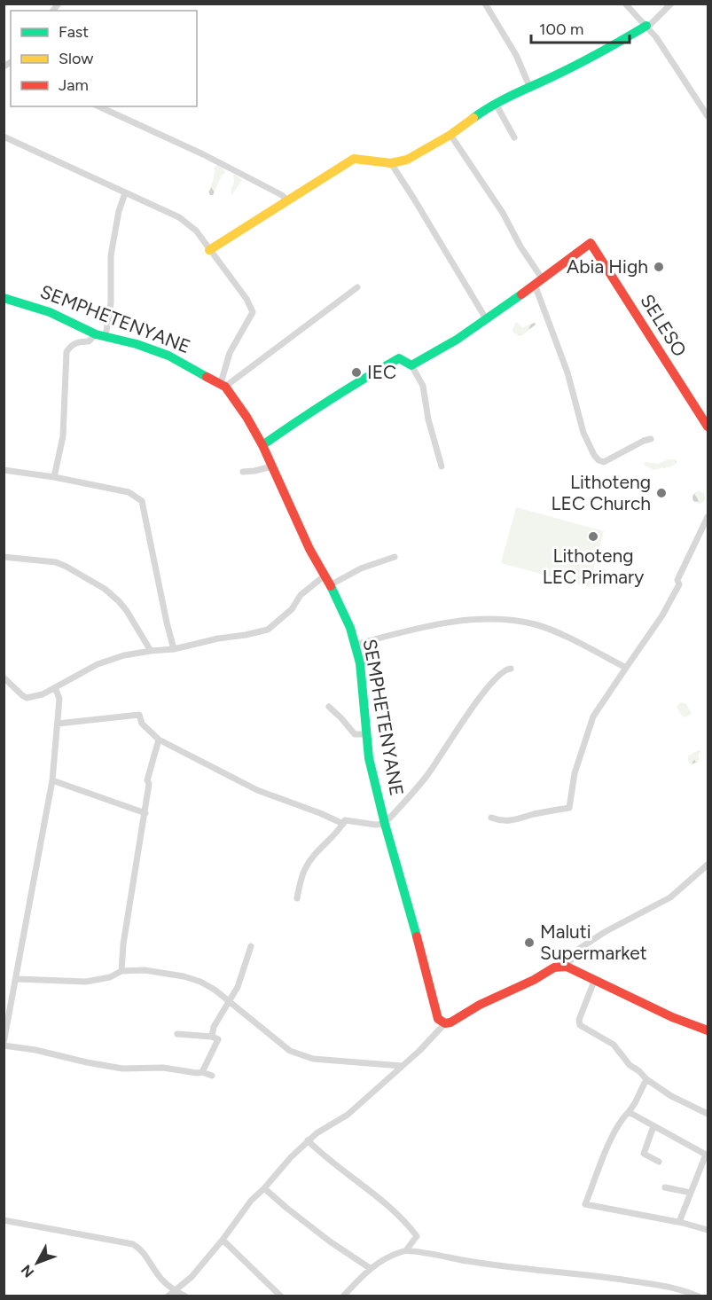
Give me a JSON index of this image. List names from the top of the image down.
{
  "streets": {
    "main road": ["SEMPHETENYANE", "SELESO"]
  },
  "places": [
    "Abia High",
    "IEC",
    "Lithoteng LEC Church",
    "Lithoteng LEC Primary",
    "Maluti Supermarket"
  ],
  "legend": ["Fast", "Slow", "Jam"],
  "scale_bar": "100 m",
  "north": "bottom left"
}
